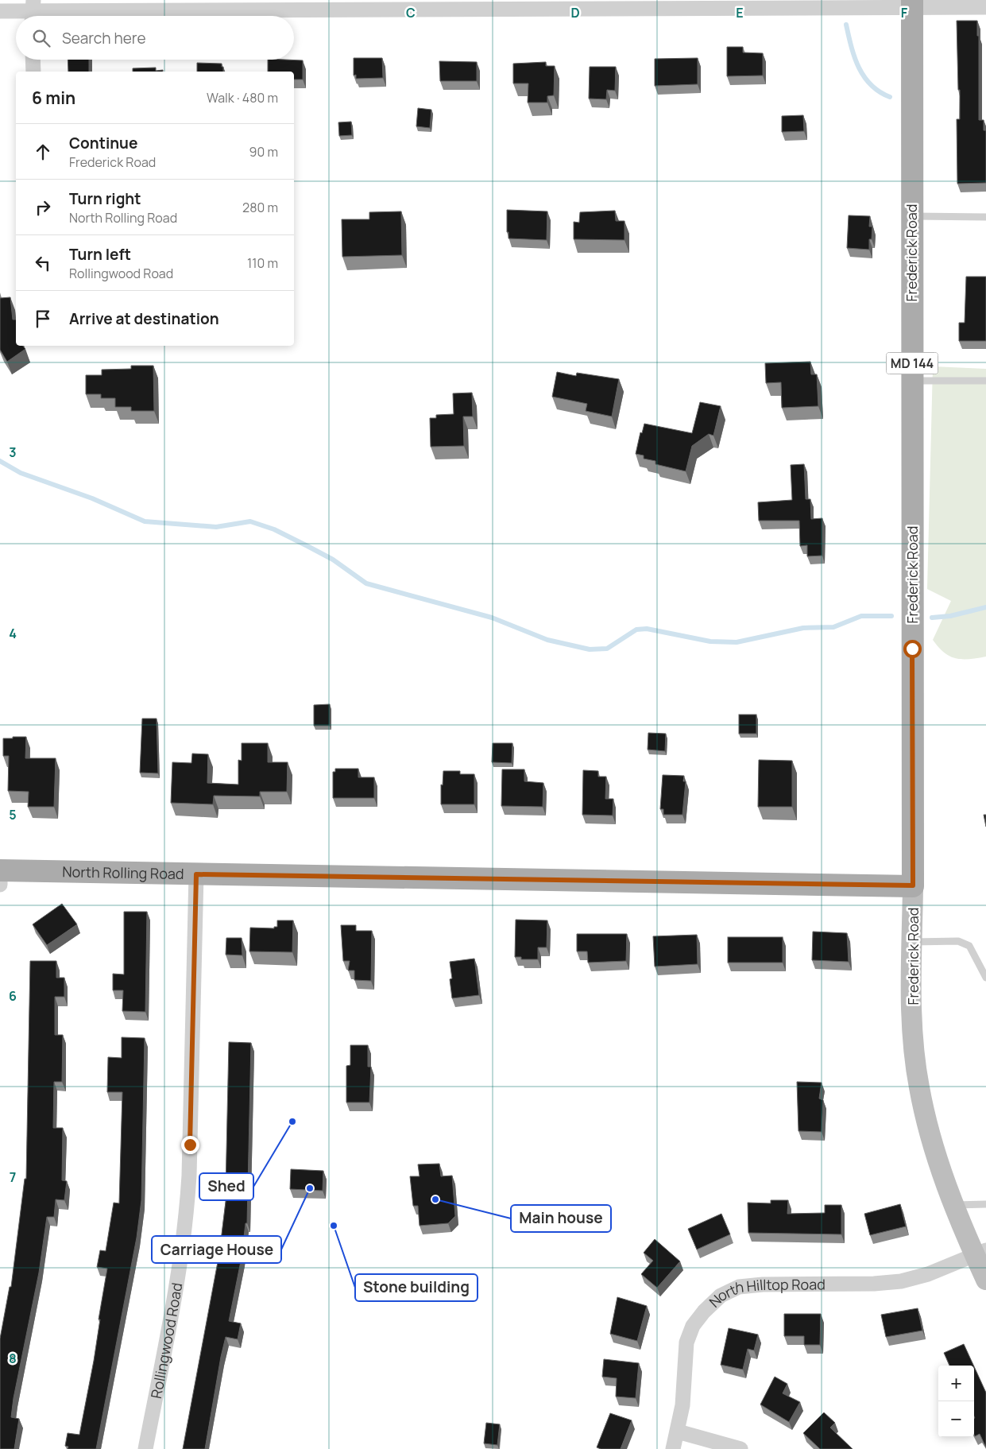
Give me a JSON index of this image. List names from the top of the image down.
{
  "streets": {
    "main road": ["Frederick Road", "MD 144", "North Rolling Road"],
    "street": ["North Hilltop Road", "Rollingwood Road"]
  },
  "crossings": [
    ["Frederick Road", "North Rolling Road"],
    ["Frederick Road", "North Hilltop Road"],
    ["North Rolling Road", "Rollingwood Road"]
  ],
  "places": [
    "Shed",
    "Carriage House",
    "Main house",
    "Stone building"
  ],
  "page": {
    "search": "Search here",
    "heading": ["6 min", "Walk · 480 m"],
    "list": [
      ["Continue", "Frederick Road", "90 m"],
      ["Turn right", "North Rolling Road", "280 m"],
      ["Turn left", "Rollingwood Road", "110 m"],
      "Arrive at destination"
    ],
    "map_buttons": ["+", "−"]
  },
  "grid": {
    "columns": [
      "C",
      "D",
      "E",
      "F"
    ],
    "rows": [
      "3",
      "4",
      "5",
      "6",
      "7",
      "8"
    ]
  }
}
